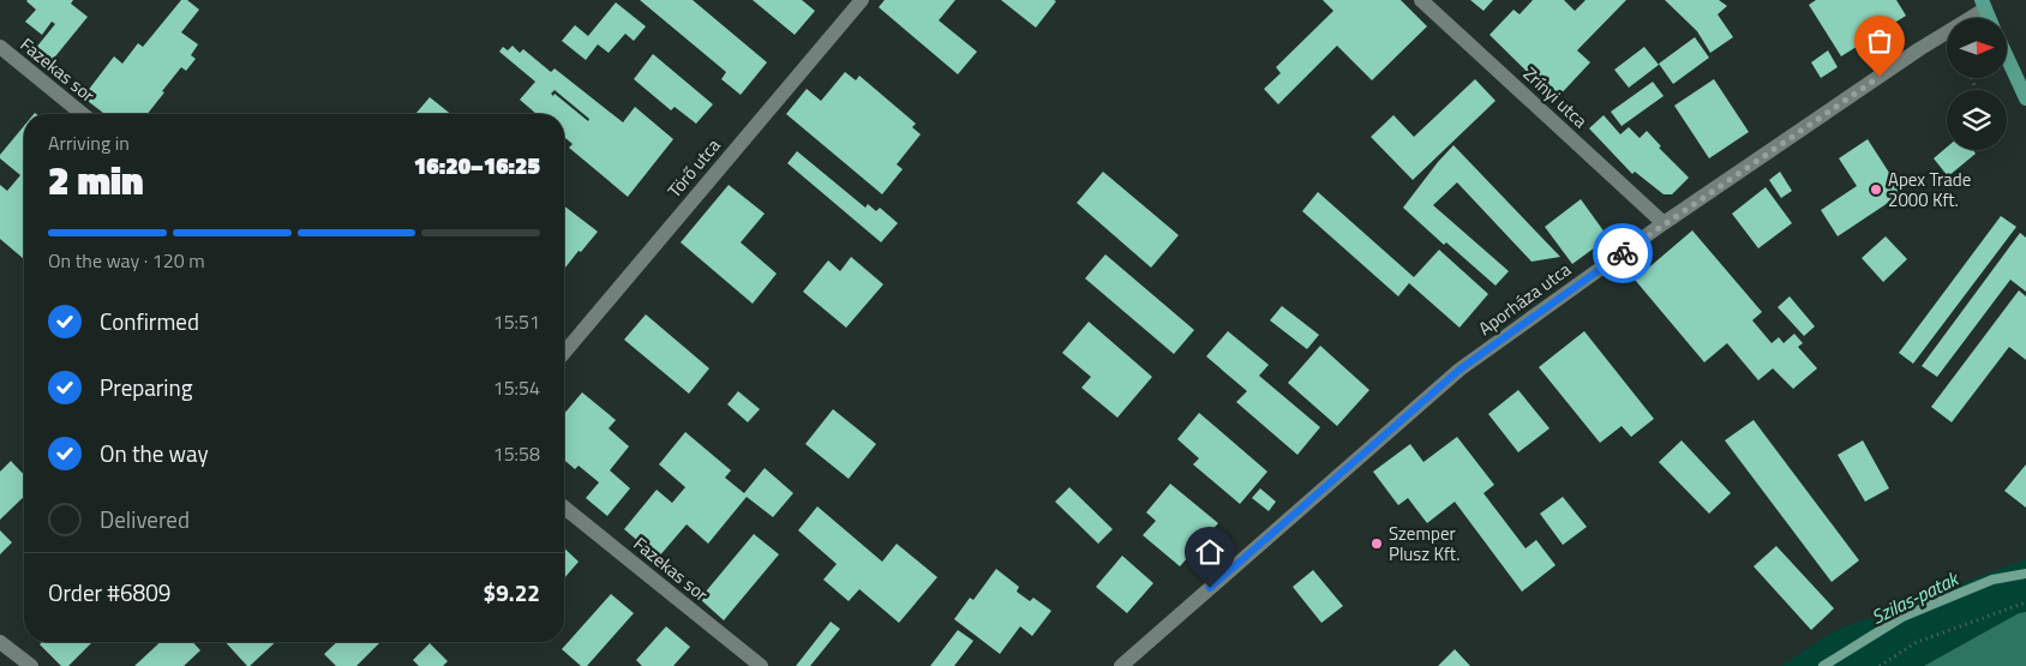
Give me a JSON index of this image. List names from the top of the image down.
{
  "streets": {
    "street": [
      "Fazekas sor",
      "Zrínyi utca",
      "Törő utca",
      "Aporháza utca"
    ]
  },
  "crossings": [
    ["Zrínyi utca", "Aporháza utca"]
  ],
  "water": ["Szilas-patak"],
  "places": ["Apex Trade 2000 Kft.", "Szemper Plusz Kft."],
  "north": "right",
  "page": {
    "heading": ["2 min", "Arriving in", "16:20–16:25"],
    "panel": ["Order #6809", "$9.22"],
    "bar": "On the way · 120 m",
    "list": [
      ["Confirmed", "15:51"],
      ["Preparing", "15:54"],
      ["On the way", "15:58"],
      "Delivered"
    ]
  }
}
